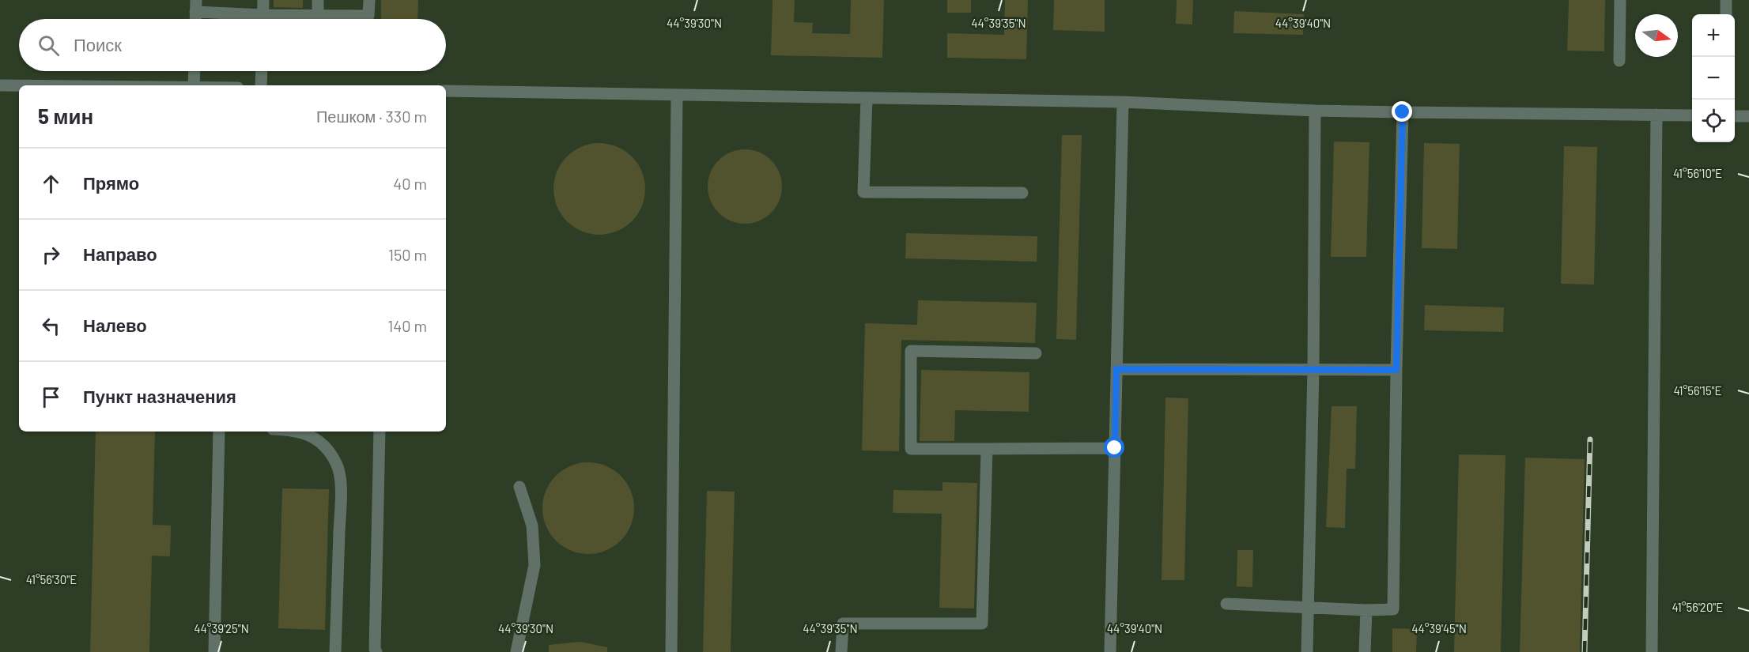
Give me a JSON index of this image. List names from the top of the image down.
{
  "north": "right",
  "page": {
    "map_buttons": ["+", "−"],
    "search": "Поиск",
    "heading": ["5 мин", "Пешком · 330 m"],
    "list": [
      ["Прямо", "40 m"],
      ["Направо", "150 m"],
      ["Налево", "140 m"],
      "Пункт назначения"
    ]
  },
  "coordinates": [
    "44°39'30\"N",
    "44°39'35\"N",
    "44°39'40\"N",
    "41°56'10\"E",
    "41°56'15\"E",
    "41°56'30\"E",
    "41°56'20\"E",
    "44°39'25\"N",
    "44°39'45\"N"
  ]
}
